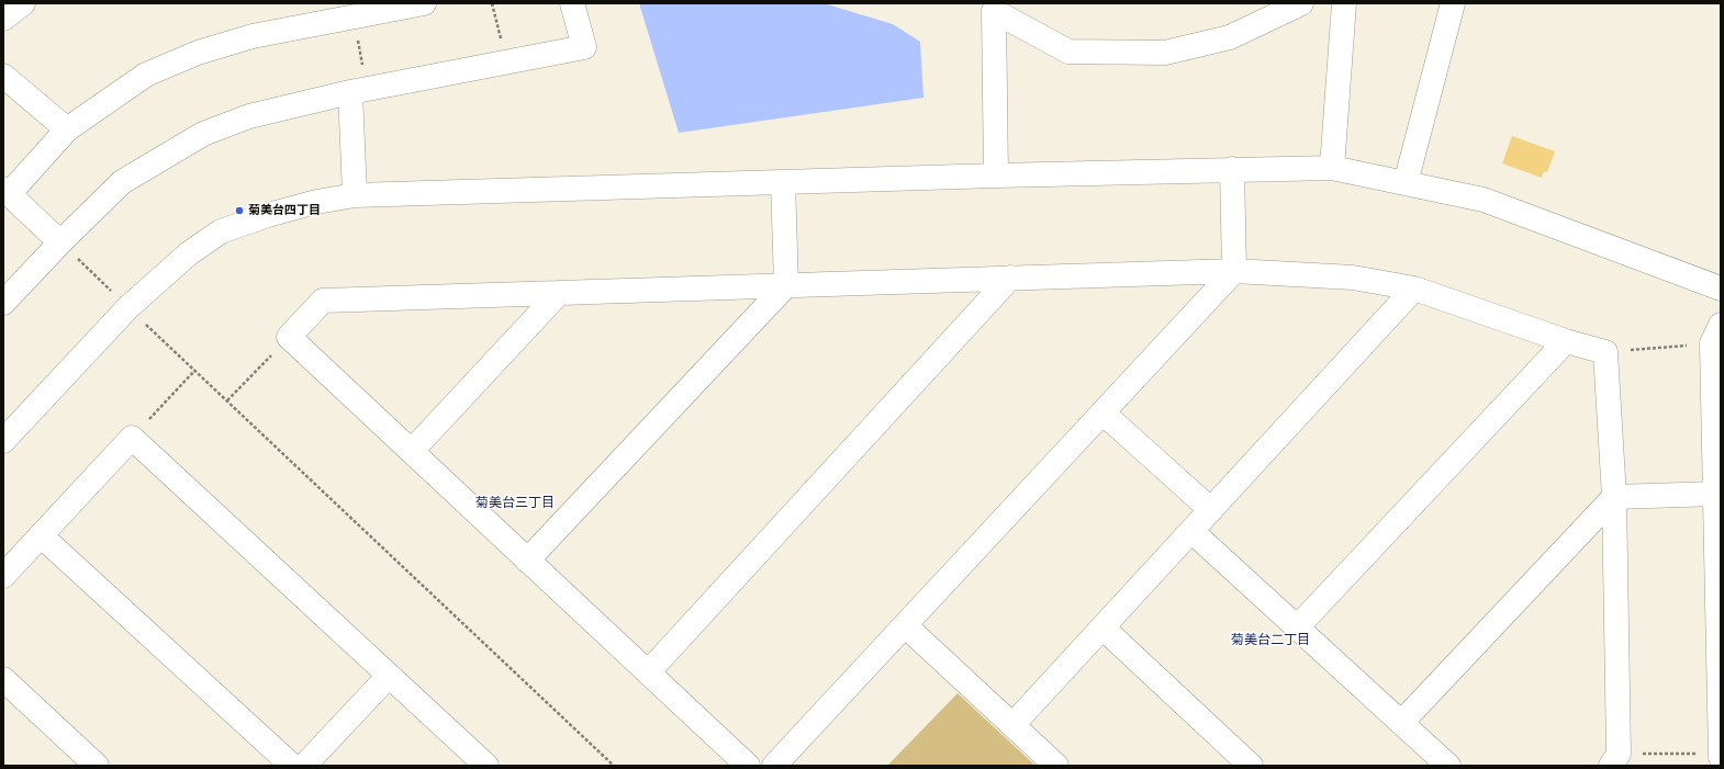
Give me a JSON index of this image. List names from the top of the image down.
{
  "districts": ["菊美台三丁目", "菊美台二丁目"],
  "places": ["菊美台四丁目"]
}
